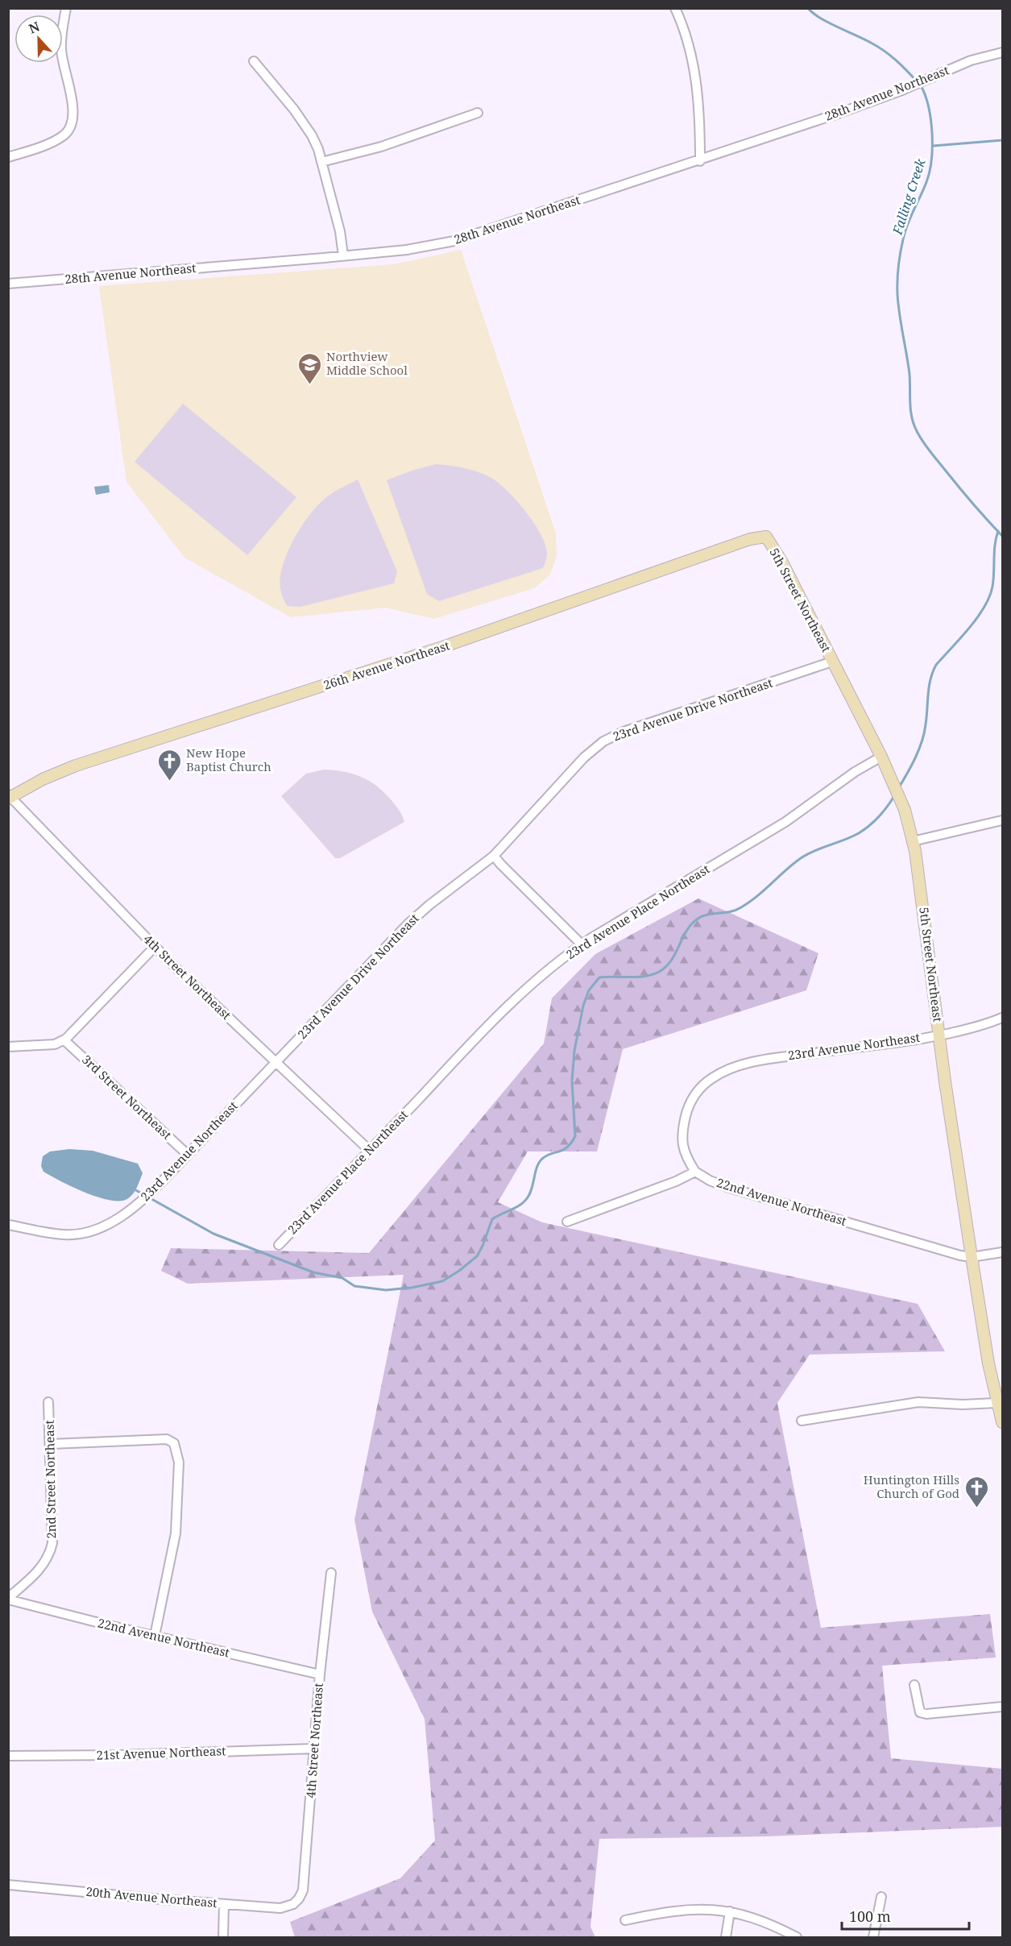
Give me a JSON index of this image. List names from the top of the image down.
{
  "streets": {
    "street": [
      "28th Avenue Northeast",
      "5th Street Northeast",
      "26th Avenue Northeast",
      "23rd Avenue Drive Northeast",
      "23rd Avenue Place Northeast",
      "4th Street Northeast",
      "23rd Avenue Northeast",
      "3rd Street Northeast",
      "22nd Avenue Northeast",
      "2nd Street Northeast",
      "21st Avenue Northeast",
      "20th Avenue Northeast"
    ]
  },
  "crossings": [
    ["5th Street Northeast", "26th Avenue Northeast"],
    ["5th Street Northeast", "23rd Avenue Drive Northeast"],
    ["5th Street Northeast", "23rd Avenue Place Northeast"],
    ["5th Street Northeast", "23rd Avenue Northeast"],
    ["5th Street Northeast", "22nd Avenue Northeast"],
    ["26th Avenue Northeast", "4th Street Northeast"],
    ["23rd Avenue Drive Northeast", "4th Street Northeast"],
    ["23rd Avenue Drive Northeast", "23rd Avenue Northeast"],
    ["23rd Avenue Place Northeast", "4th Street Northeast"],
    ["4th Street Northeast", "23rd Avenue Northeast"],
    ["4th Street Northeast", "22nd Avenue Northeast"],
    ["4th Street Northeast", "21st Avenue Northeast"],
    ["4th Street Northeast", "20th Avenue Northeast"],
    ["23rd Avenue Northeast", "3rd Street Northeast"],
    ["23rd Avenue Northeast", "22nd Avenue Northeast"],
    ["22nd Avenue Northeast", "2nd Street Northeast"]
  ],
  "water": ["Falling Creek"],
  "places": {
    "school or university": ["Northview Middle School"],
    "church": ["New Hope Baptist Church", "Huntington Hills Church of God"]
  },
  "scale_bar": "100 m",
  "north": "top"
}
